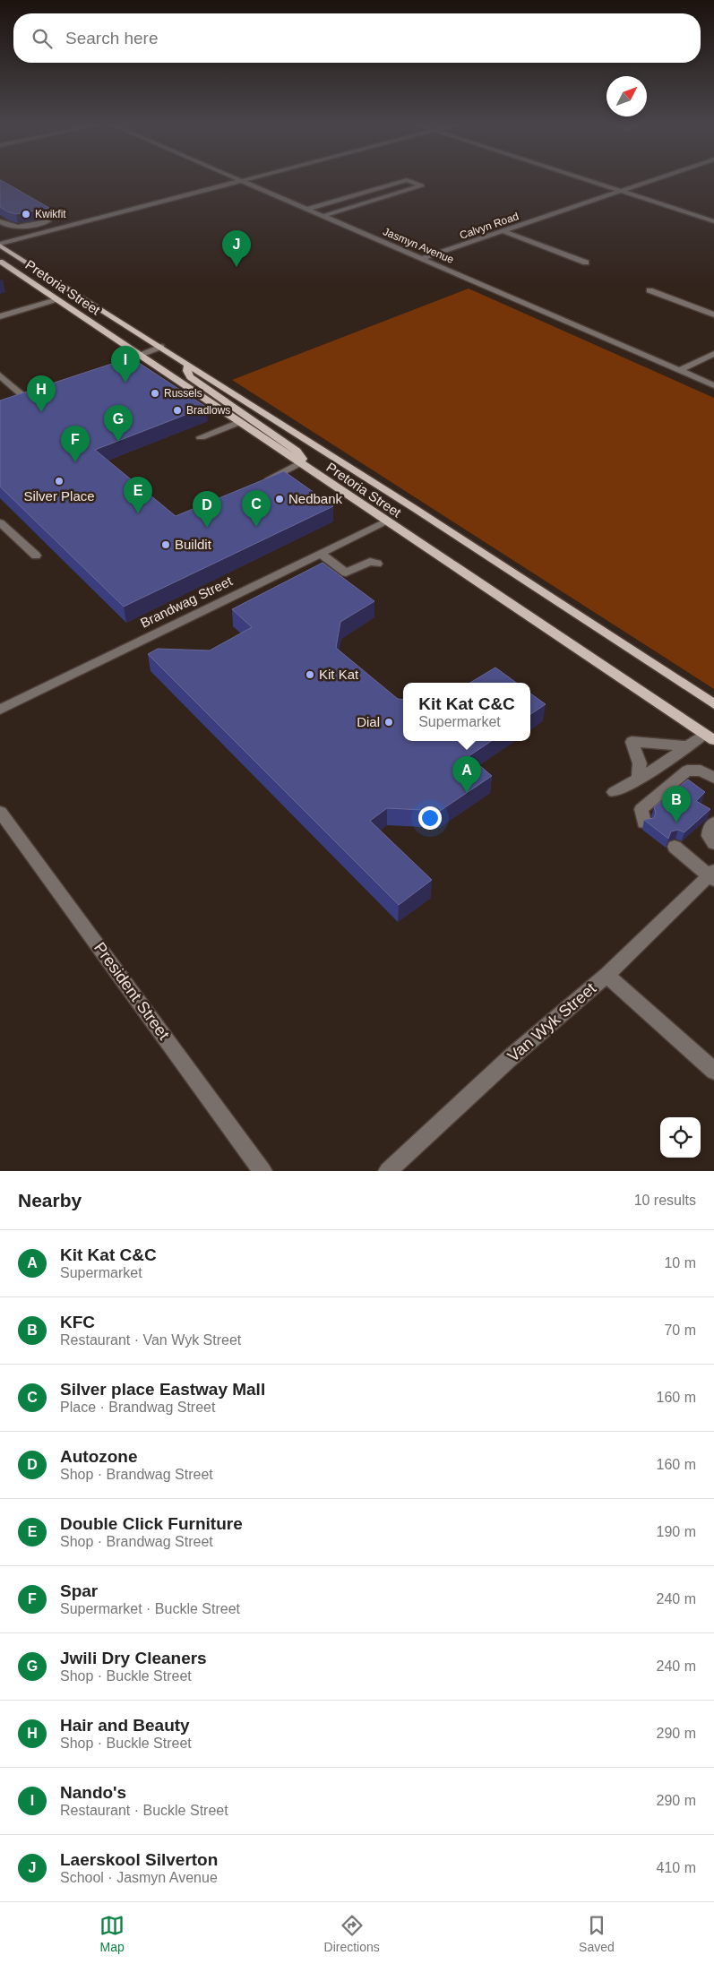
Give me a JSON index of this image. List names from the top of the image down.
{
  "streets": {
    "main road": ["Pretoria Street"],
    "street": [
      "Calvyn Road",
      "Jasmyn Avenue",
      "Brandwag Street",
      "President Street",
      "Van Wyk Street"
    ]
  },
  "crossings": [
    ["Calvyn Road", "Jasmyn Avenue"],
    ["Pretoria Street", "Brandwag Street"]
  ],
  "places": [
    "Kwikfit",
    "Russels",
    "Bradlows",
    "Silver Place",
    "Nedbank",
    "Buildit",
    "Kit Kat",
    "Dial"
  ],
  "north": "top right",
  "page": {
    "search": "Search here",
    "pins": [
      "J",
      "I",
      "H",
      "G",
      "F",
      "E",
      "C",
      "D",
      "A",
      "B"
    ],
    "popup": ["Kit Kat C&C", "Supermarket"],
    "heading": ["Nearby", "10 results"],
    "list": [
      {
        "mark": "A",
        "name": "Kit Kat C&C",
        "note": "Supermarket",
        "value": "10 m"
      },
      {
        "mark": "B",
        "name": "KFC",
        "note": "Restaurant · Van Wyk Street",
        "value": "70 m"
      },
      {
        "mark": "C",
        "name": "Silver place Eastway Mall",
        "note": "Place · Brandwag Street",
        "value": "160 m"
      },
      {
        "mark": "D",
        "name": "Autozone",
        "note": "Shop · Brandwag Street",
        "value": "160 m"
      },
      {
        "mark": "E",
        "name": "Double Click Furniture",
        "note": "Shop · Brandwag Street",
        "value": "190 m"
      },
      {
        "mark": "F",
        "name": "Spar",
        "note": "Supermarket · Buckle Street",
        "value": "240 m"
      },
      {
        "mark": "G",
        "name": "Jwili Dry Cleaners",
        "note": "Shop · Buckle Street",
        "value": "240 m"
      },
      {
        "mark": "H",
        "name": "Hair and Beauty",
        "note": "Shop · Buckle Street",
        "value": "290 m"
      },
      {
        "mark": "I",
        "name": "Nando's",
        "note": "Restaurant · Buckle Street",
        "value": "290 m"
      },
      {
        "mark": "J",
        "name": "Laerskool Silverton",
        "note": "School · Jasmyn Avenue",
        "value": "410 m"
      }
    ],
    "nav": ["Map", "Directions", "Saved"]
  }
}
